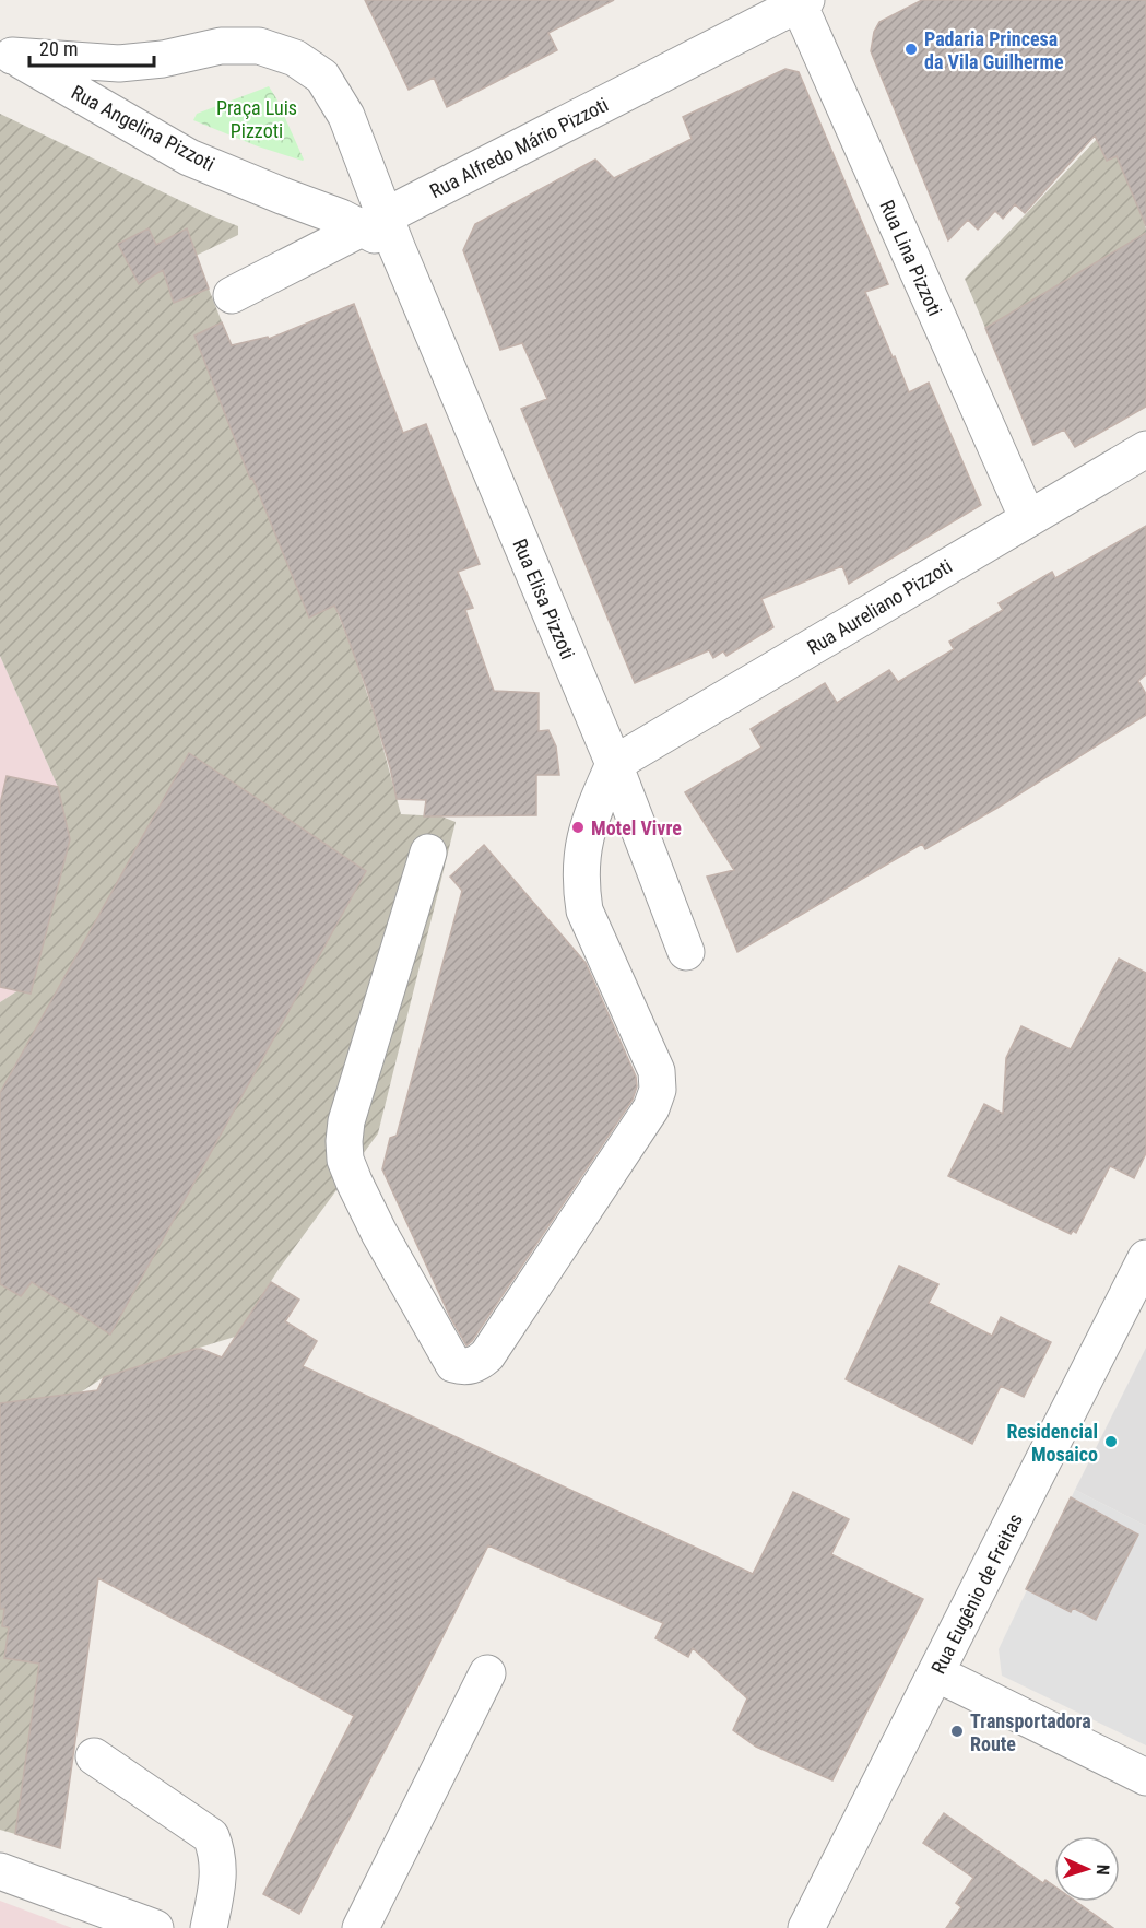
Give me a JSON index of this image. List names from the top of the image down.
{
  "streets": {
    "street": [
      "Rua Angelina Pizzoti",
      "Rua Alfredo Mário Pizzoti",
      "Rua Lina Pizzoti",
      "Rua Elisa Pizzoti",
      "Rua Aureliano Pizzoti",
      "Rua Eugênio de Freitas"
    ]
  },
  "crossings": [
    ["Rua Angelina Pizzoti", "Rua Alfredo Mário Pizzoti"],
    ["Rua Angelina Pizzoti", "Rua Elisa Pizzoti"],
    ["Rua Alfredo Mário Pizzoti", "Rua Lina Pizzoti"],
    ["Rua Alfredo Mário Pizzoti", "Rua Elisa Pizzoti"],
    ["Rua Lina Pizzoti", "Rua Aureliano Pizzoti"],
    ["Rua Elisa Pizzoti", "Rua Aureliano Pizzoti"]
  ],
  "parks": ["Praça Luis Pizzoti"],
  "places": [
    "Padaria Princesa da Vila Guilherme",
    "Motel Vivre",
    "Residencial Mosaico",
    "Transportadora Route"
  ],
  "scale_bar": "20 m",
  "north": "right"
}
